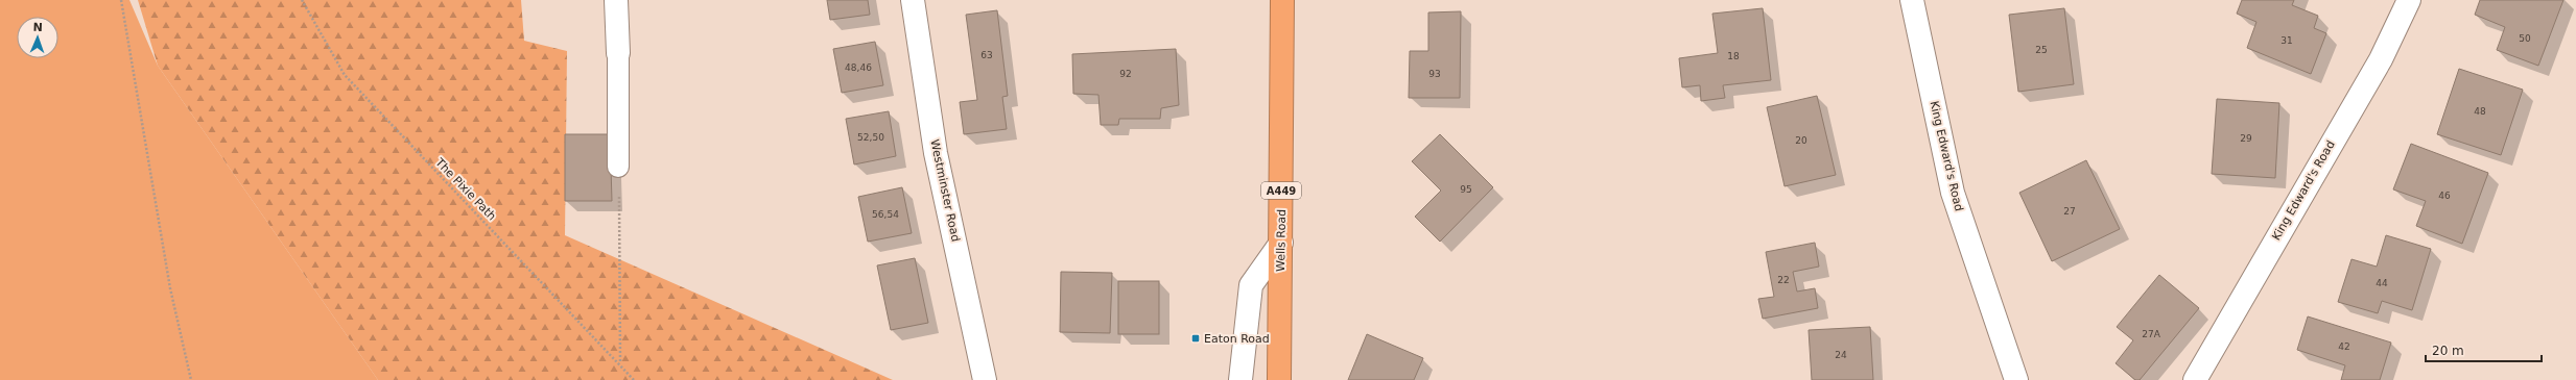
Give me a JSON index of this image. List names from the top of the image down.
{
  "streets": {
    "highway": ["A449", "Wells Road"],
    "street": ["King Edward's Road", "Westminster Road"],
    "path": ["The Pixie Path"]
  },
  "places": {
    "transit": ["Eaton Road"]
  },
  "house_numbers": [
    "50",
    "31",
    "25",
    "63",
    "18",
    "48,46",
    "92",
    "93",
    "48",
    "52,50",
    "29",
    "20",
    "95",
    "46",
    "27",
    "56,54",
    "22",
    "44",
    "27A",
    "42",
    "24"
  ],
  "scale_bar": "20 m",
  "north": "top"
}
